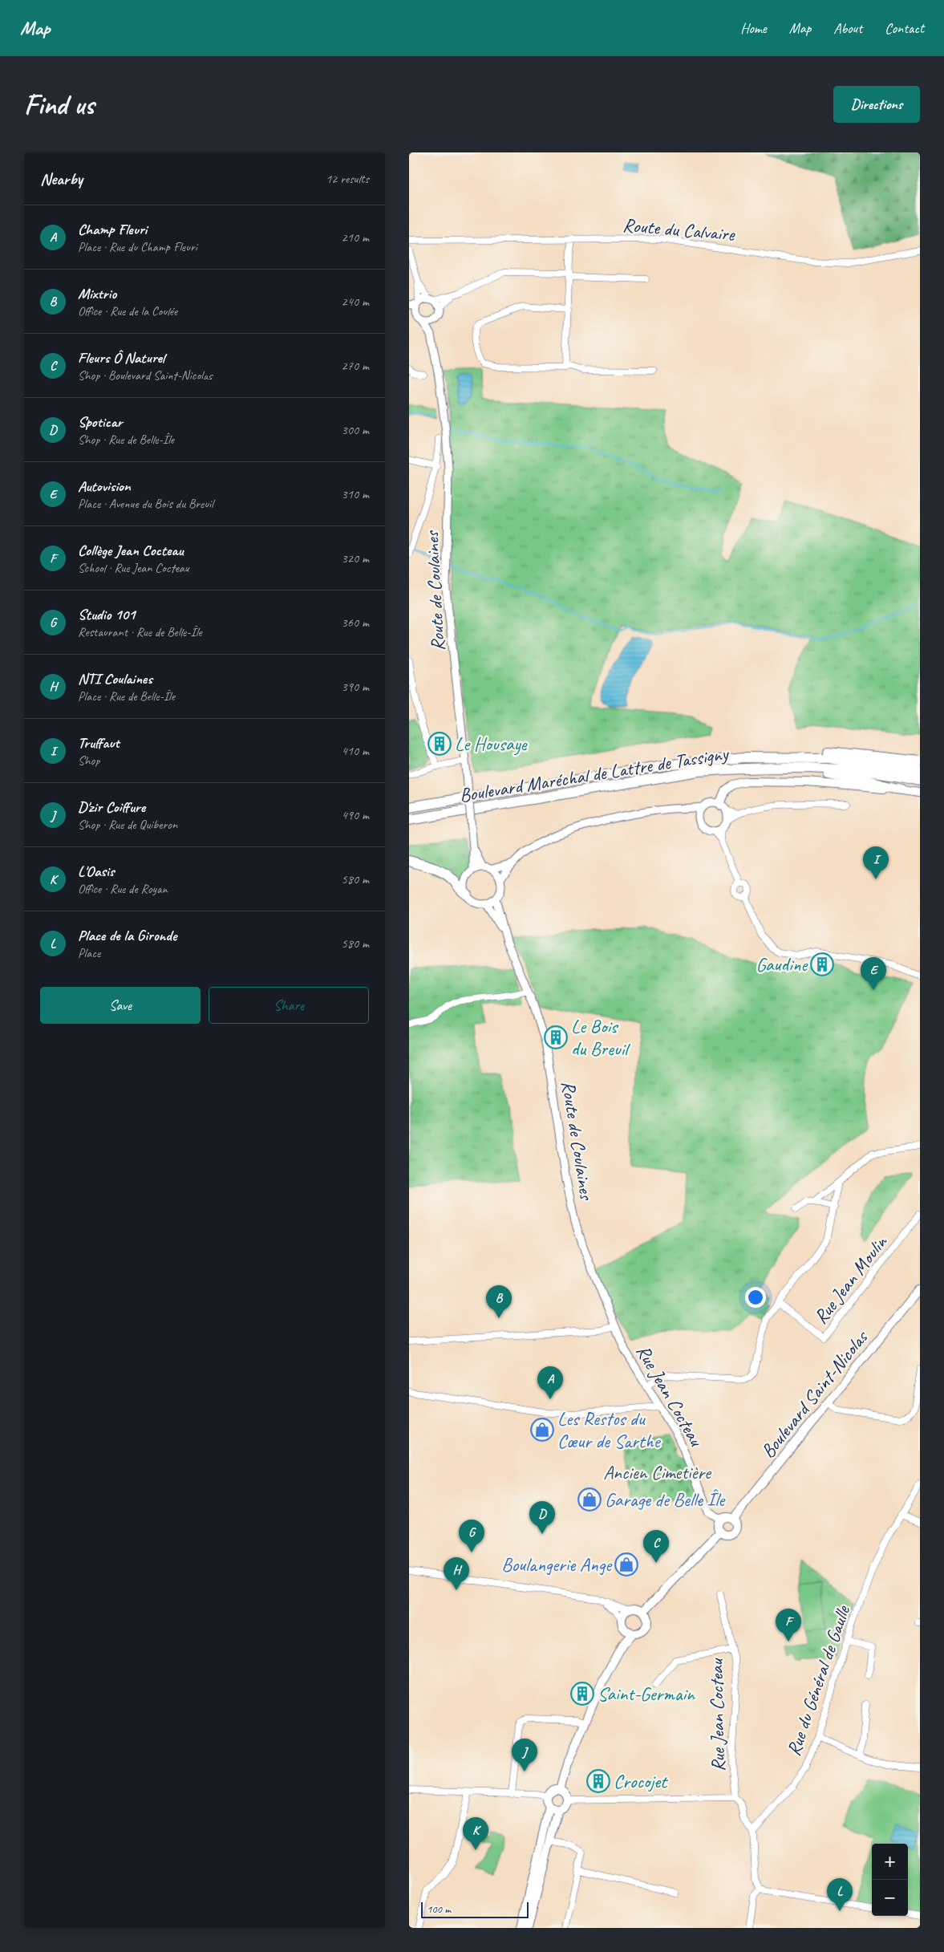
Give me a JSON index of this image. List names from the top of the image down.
{
  "streets": {
    "highway": ["Boulevard Maréchal de Lattre de Tassigny"],
    "main road": ["Boulevard Saint-Nicolas"],
    "street": [
      "Route du Calvaire",
      "Route de Coulaines",
      "Rue Jean Moulin",
      "Rue Jean Cocteau",
      "Rue du Général de Gaulle"
    ]
  },
  "crossings": [
    ["Route de Coulaines", "Rue Jean Cocteau"],
    ["Boulevard Saint-Nicolas", "Rue Jean Cocteau"],
    ["Rue Jean Cocteau", "Rue du Général de Gaulle"]
  ],
  "parks": ["Ancien Cimetière"],
  "places": {
    "building": [
      "Le Housaye",
      "Gaudine",
      "Le Bois du Breuil",
      "Saint-Germain",
      "Crocojet"
    ],
    "shop": ["Les Restos du Cœur de Sarthe", "Garage de Belle Île", "Boulangerie Ange"]
  },
  "scale_bar": "100 m",
  "page": {
    "header": "Map",
    "nav": [
      "Home",
      "Map",
      "About",
      "Contact"
    ],
    "buttons": [
      "Directions",
      ["Save", "Share"]
    ],
    "title": "Find us",
    "heading": ["Nearby", "12 results"],
    "list": [
      {
        "mark": "A",
        "name": "Champ Fleuri",
        "note": "Place · Rue du Champ Fleuri",
        "value": "210 m"
      },
      {
        "mark": "B",
        "name": "Mixtrio",
        "note": "Office · Rue de la Coulée",
        "value": "240 m"
      },
      {
        "mark": "C",
        "name": "Fleurs Ô Naturel",
        "note": "Shop · Boulevard Saint-Nicolas",
        "value": "270 m"
      },
      {
        "mark": "D",
        "name": "Spoticar",
        "note": "Shop · Rue de Belle-Île",
        "value": "300 m"
      },
      {
        "mark": "E",
        "name": "Autovision",
        "note": "Place · Avenue du Bois du Breuil",
        "value": "310 m"
      },
      {
        "mark": "F",
        "name": "Collège Jean Cocteau",
        "note": "School · Rue Jean Cocteau",
        "value": "320 m"
      },
      {
        "mark": "G",
        "name": "Studio 101",
        "note": "Restaurant · Rue de Belle-Île",
        "value": "360 m"
      },
      {
        "mark": "H",
        "name": "NTI Coulaines",
        "note": "Place · Rue de Belle-Île",
        "value": "390 m"
      },
      {
        "mark": "I",
        "name": "Truffaut",
        "note": "Shop",
        "value": "410 m"
      },
      {
        "mark": "J",
        "name": "D'zir Coiffure",
        "note": "Shop · Rue de Quiberon",
        "value": "490 m"
      },
      {
        "mark": "K",
        "name": "L'Oasis",
        "note": "Office · Rue de Royan",
        "value": "580 m"
      },
      {
        "mark": "L",
        "name": "Place de la Gironde",
        "note": "Place",
        "value": "580 m"
      }
    ],
    "pins": [
      "I",
      "E",
      "B",
      "A",
      "D",
      "G",
      "C",
      "H",
      "F",
      "J",
      "K",
      "L"
    ],
    "map_buttons": ["+", "−"],
    "scale": "100 m"
  }
}
